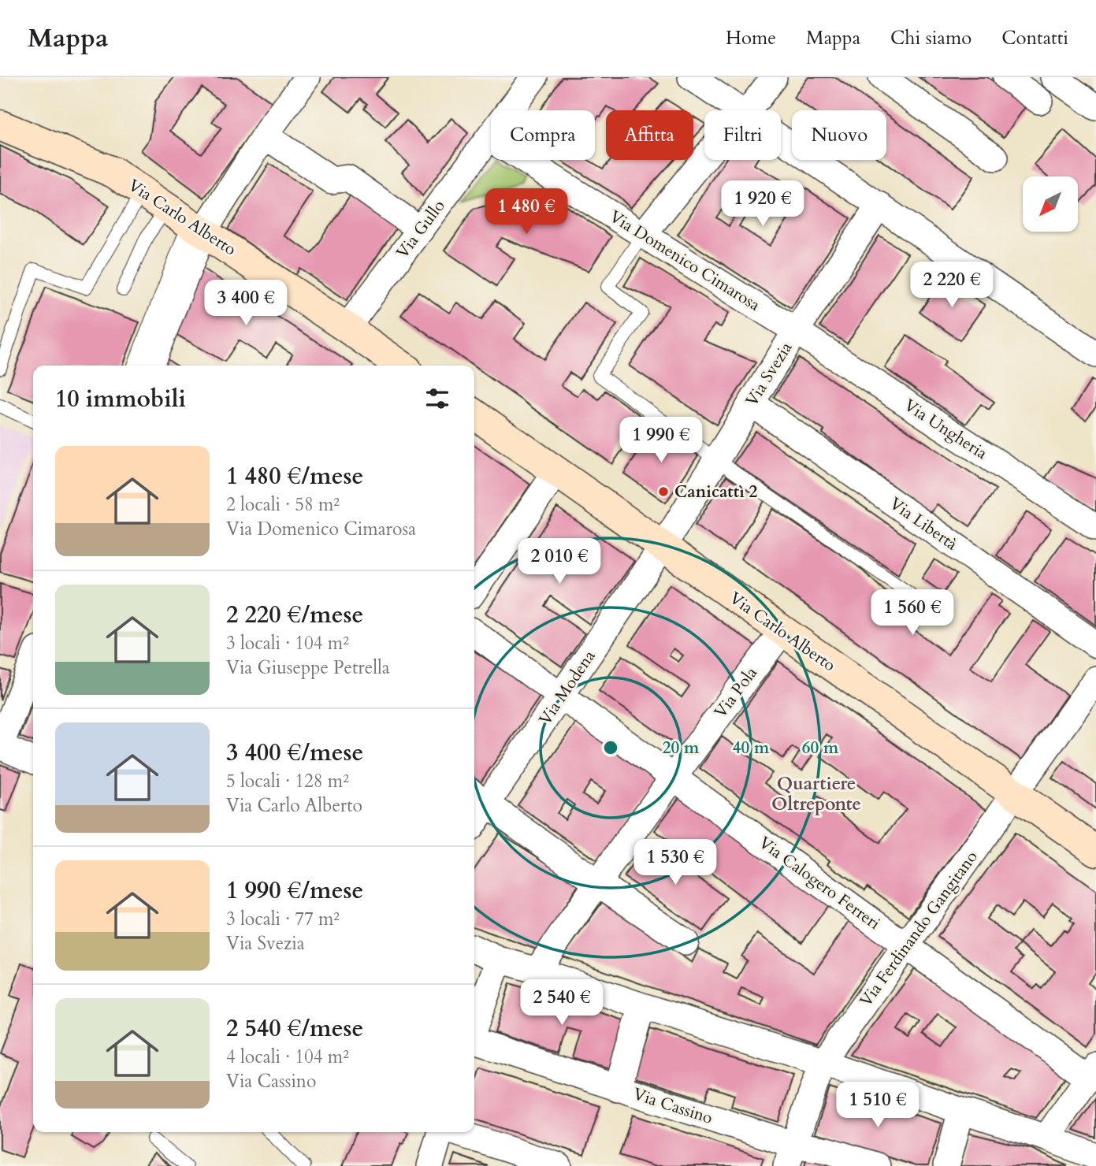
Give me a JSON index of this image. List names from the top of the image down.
{
  "streets": {
    "main road": ["Via Carlo Alberto"],
    "street": [
      "Via Gullo",
      "Via Domenico Cimarosa",
      "Via Svezia",
      "Via Ungheria",
      "Via Libertà",
      "Via Modena",
      "Via Pola",
      "Via Calogero Ferreri",
      "Via Ferdinando Gangitano",
      "Via Cassino"
    ]
  },
  "crossings": [
    ["Via Carlo Alberto", "Via Gullo"],
    ["Via Carlo Alberto", "Via Svezia"],
    ["Via Carlo Alberto", "Via Modena"],
    ["Via Carlo Alberto", "Via Pola"],
    ["Via Carlo Alberto", "Via Ferdinando Gangitano"],
    ["Via Gullo", "Via Domenico Cimarosa"],
    ["Via Domenico Cimarosa", "Via Svezia"],
    ["Via Domenico Cimarosa", "Via Ungheria"],
    ["Via Svezia", "Via Ungheria"],
    ["Via Svezia", "Via Libertà"],
    ["Via Svezia", "Via Modena"],
    ["Via Modena", "Via Calogero Ferreri"],
    ["Via Pola", "Via Calogero Ferreri"],
    ["Via Calogero Ferreri", "Via Ferdinando Gangitano"],
    ["Via Ferdinando Gangitano", "Via Cassino"]
  ],
  "districts": ["Quartiere Oltreponte"],
  "places": ["Canicattì 2"],
  "north": "bottom left",
  "page": {
    "header": "Mappa",
    "nav": [
      "Home",
      "Mappa",
      "Chi siamo",
      "Contatti"
    ],
    "chip": [
      "Compra",
      "Affitta",
      "Filtri",
      "Nuovo"
    ],
    "price": [
      "1 920 €",
      "1 480 €",
      "2 220 €",
      "3 400 €",
      "1 990 €",
      "2 010 €",
      "1 560 €",
      "1 530 €",
      "2 540 €",
      "1 510 €"
    ],
    "heading": "10 immobili",
    "list": [
      {
        "name": "1 480 €/mese",
        "note": "2 locali · 58 m² · Via Domenico Cimarosa"
      },
      {
        "name": "2 220 €/mese",
        "note": "3 locali · 104 m² · Via Giuseppe Petrella"
      },
      {
        "name": "3 400 €/mese",
        "note": "5 locali · 128 m² · Via Carlo Alberto"
      },
      {
        "name": "1 990 €/mese",
        "note": "3 locali · 77 m² · Via Svezia"
      },
      {
        "name": "2 540 €/mese",
        "note": "4 locali · 104 m² · Via Cassino"
      }
    ]
  },
  "rings": ["20 m", "40 m", "60 m"]
}
